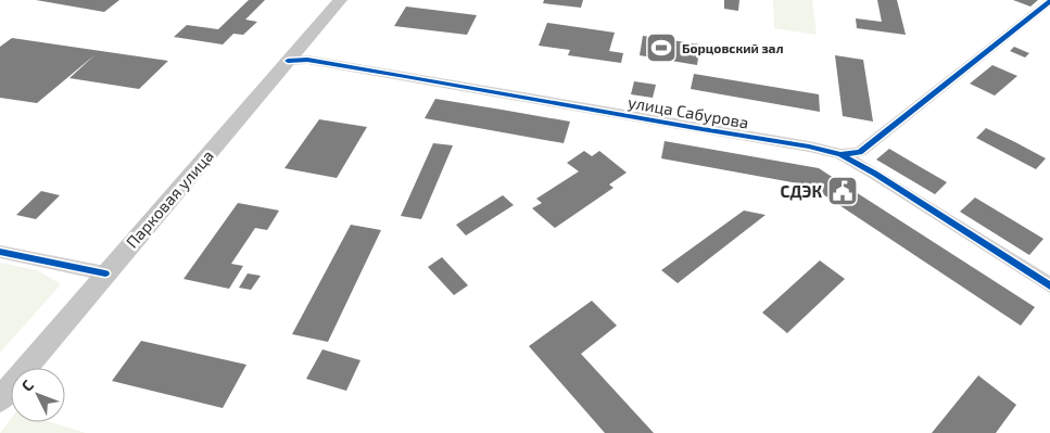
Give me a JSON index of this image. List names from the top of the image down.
{
  "streets": {
    "main road": ["Парковая улица"],
    "street": ["улица Сабурова"]
  },
  "crossings": [
    ["улица Сабурова", "Парковая улица"]
  ],
  "places": {
    "sports": ["Борцовский зал"],
    "public building": ["СДЭК"]
  },
  "north": "top left"
}
